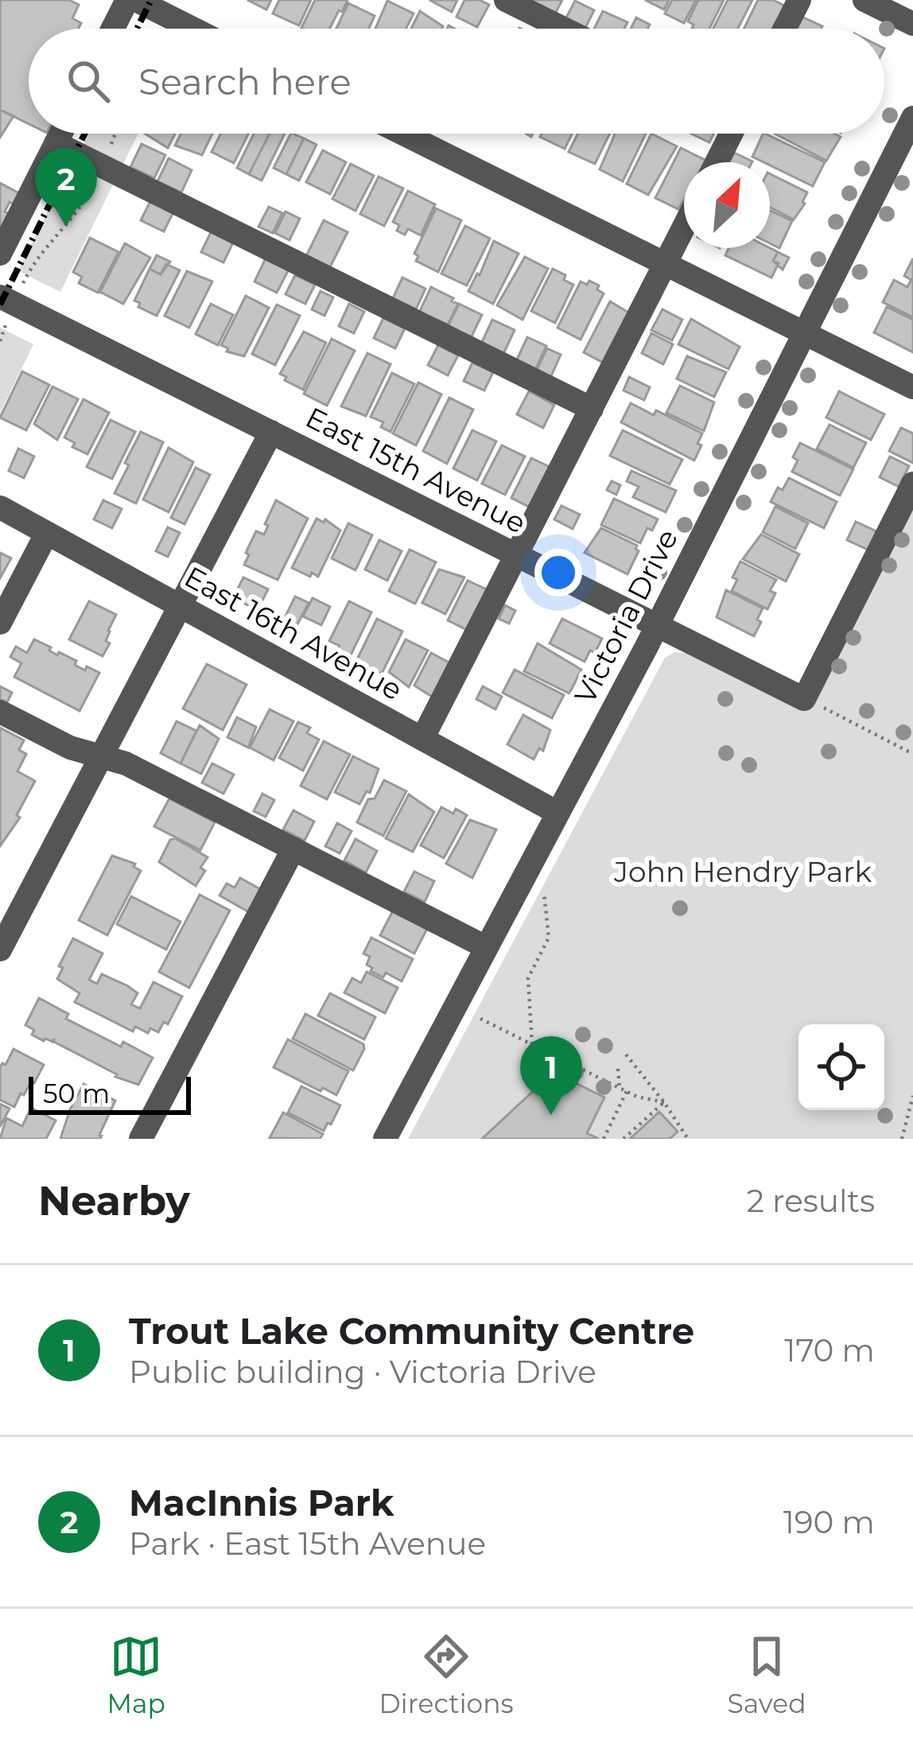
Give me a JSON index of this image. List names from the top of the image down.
{
  "streets": {
    "street": ["East 15th Avenue", "Victoria Drive", "East 16th Avenue"]
  },
  "crossings": [
    ["East 15th Avenue", "Victoria Drive"],
    ["Victoria Drive", "East 16th Avenue"]
  ],
  "parks": ["John Hendry Park"],
  "scale_bar": "50 m",
  "north": "top right",
  "page": {
    "search": "Search here",
    "pins": ["2", "1"],
    "scale": "50 m",
    "heading": ["Nearby", "2 results"],
    "list": [
      {
        "mark": "1",
        "name": "Trout Lake Community Centre",
        "note": "Public building · Victoria Drive",
        "value": "170 m"
      },
      {
        "mark": "2",
        "name": "MacInnis Park",
        "note": "Park · East 15th Avenue",
        "value": "190 m"
      }
    ],
    "nav": ["Map", "Directions", "Saved"]
  }
}
